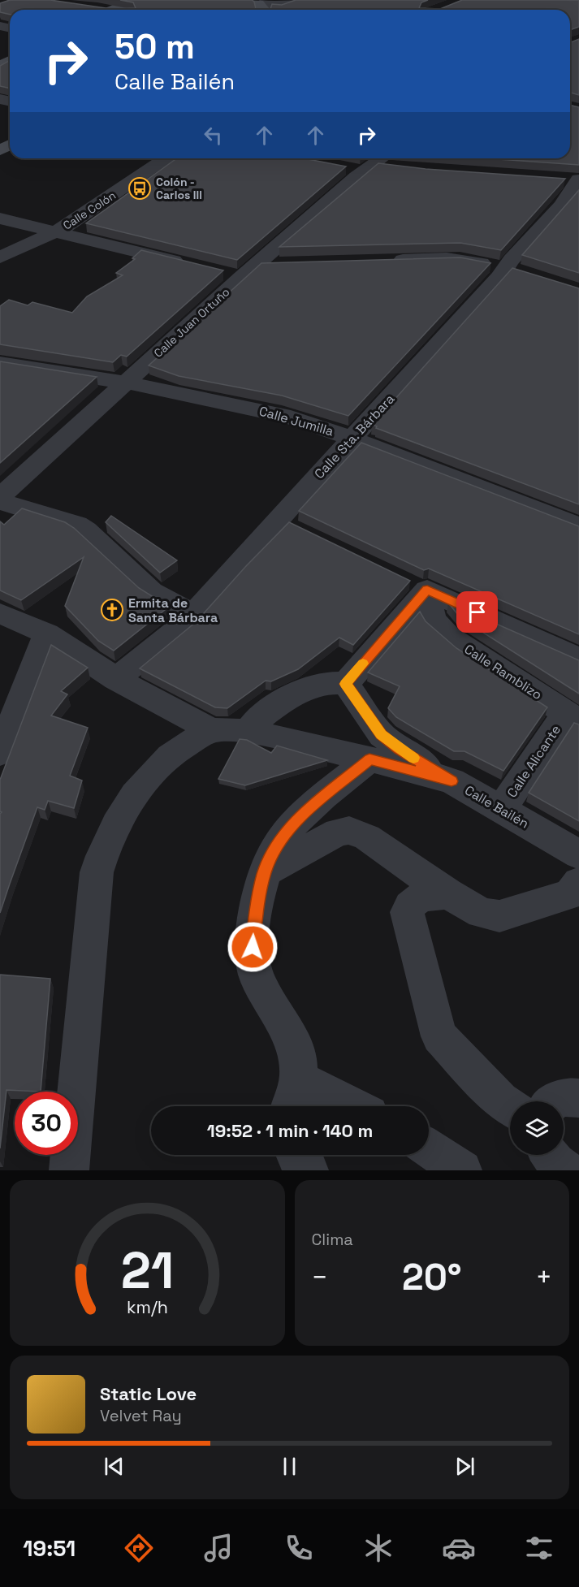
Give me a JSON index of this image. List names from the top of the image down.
{
  "streets": {
    "street": [
      "Calle Colón",
      "Calle Juan Ortuño",
      "Calle Jumilla",
      "Calle Sta. Bárbara",
      "Calle Ramblizo",
      "Calle Alicante",
      "Calle Bailén"
    ]
  },
  "crossings": [
    ["Calle Juan Ortuño", "Calle Jumilla"],
    ["Calle Jumilla", "Calle Sta. Bárbara"],
    ["Calle Ramblizo", "Calle Alicante"],
    ["Calle Alicante", "Calle Bailén"]
  ],
  "places": {
    "bus stop": ["Colón - Carlos III"],
    "church": ["Ermita de Santa Bárbara"]
  },
  "page": {
    "turn": ["50 m", "Calle Bailén"],
    "limit": "30",
    "trip": "19:52 · 1 min · 140 m",
    "tile": "Clima",
    "heat": ["−", "20°", "+"],
    "song": ["Static Love", "Velvet Ray"],
    "tabs": "19:51",
    "gauge": ["21", "km/h"]
  }
}
